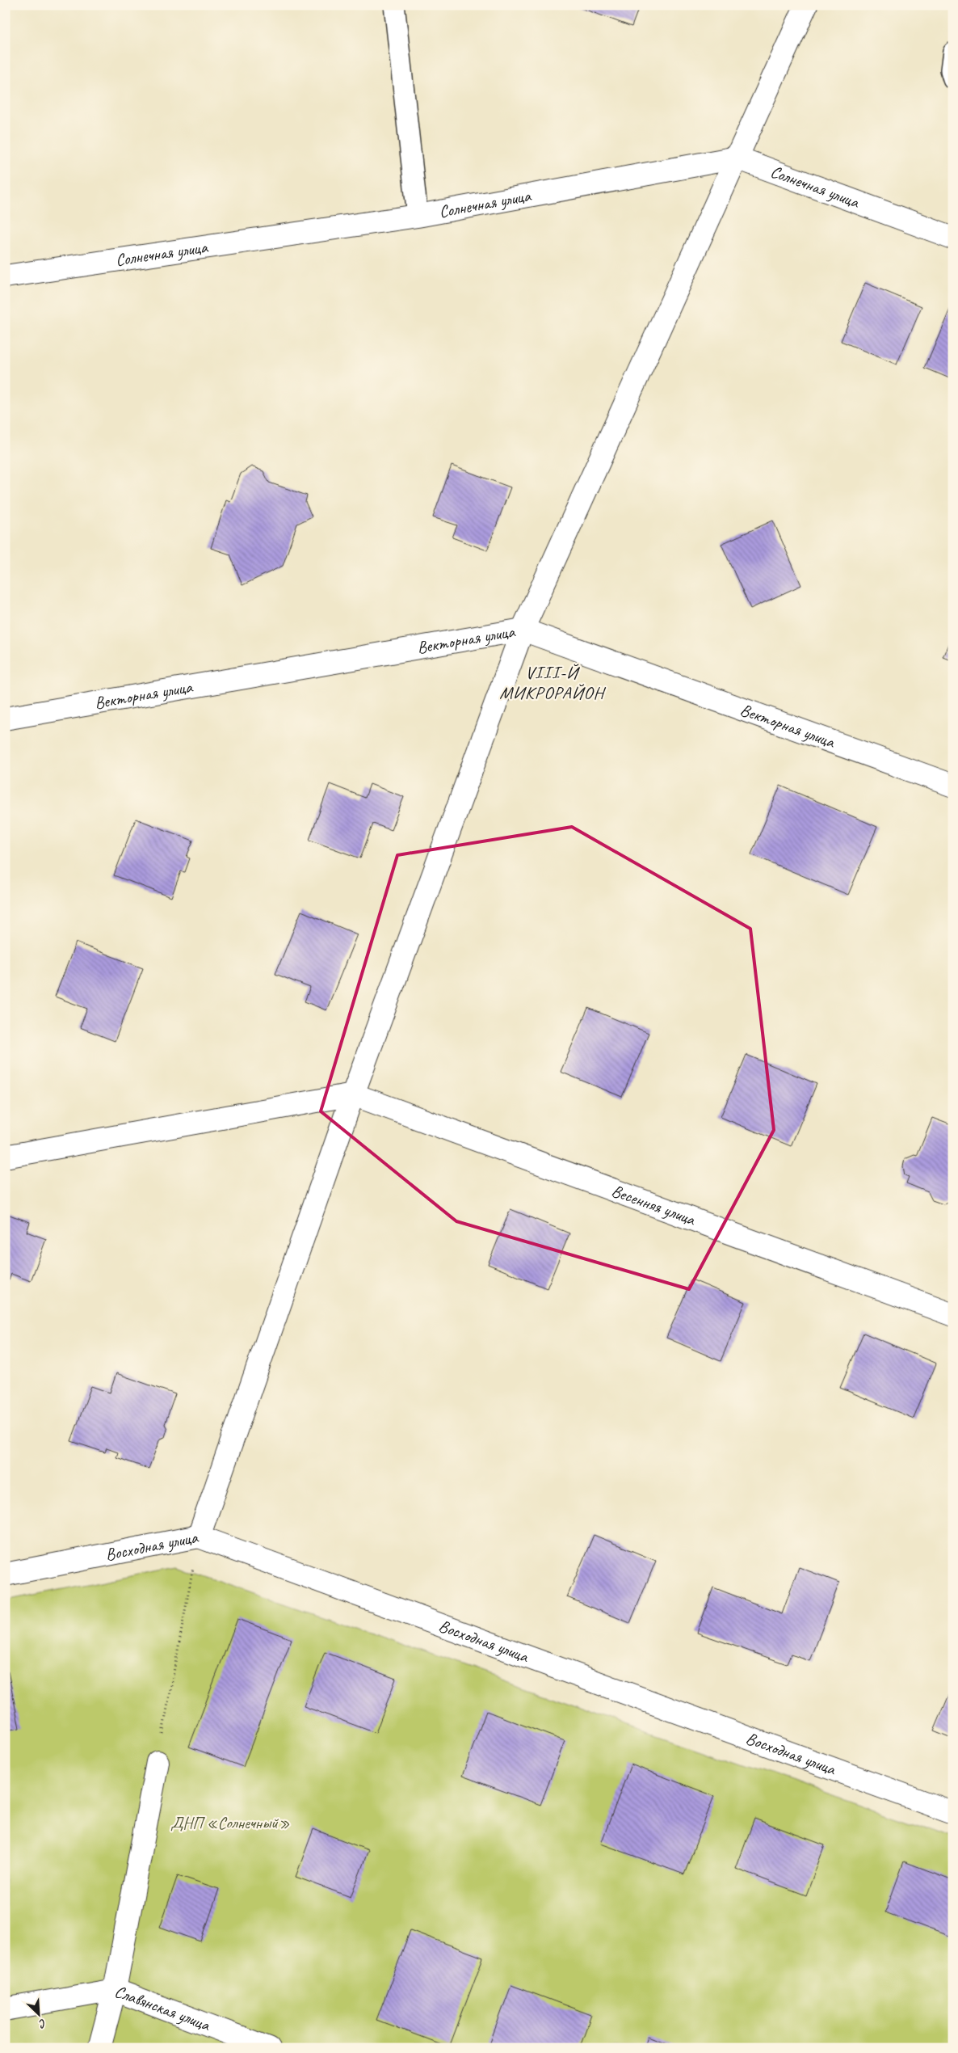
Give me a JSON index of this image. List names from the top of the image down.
{
  "streets": {
    "street": [
      "Солнечная улица",
      "Векторная улица",
      "Весенняя улица",
      "Восходная улица",
      "Славянская улица"
    ]
  },
  "districts": ["VIII-Й МИКРОРАЙОН"],
  "parks": ["ДНП «Солнечный»"],
  "north": "bottom right"
}
